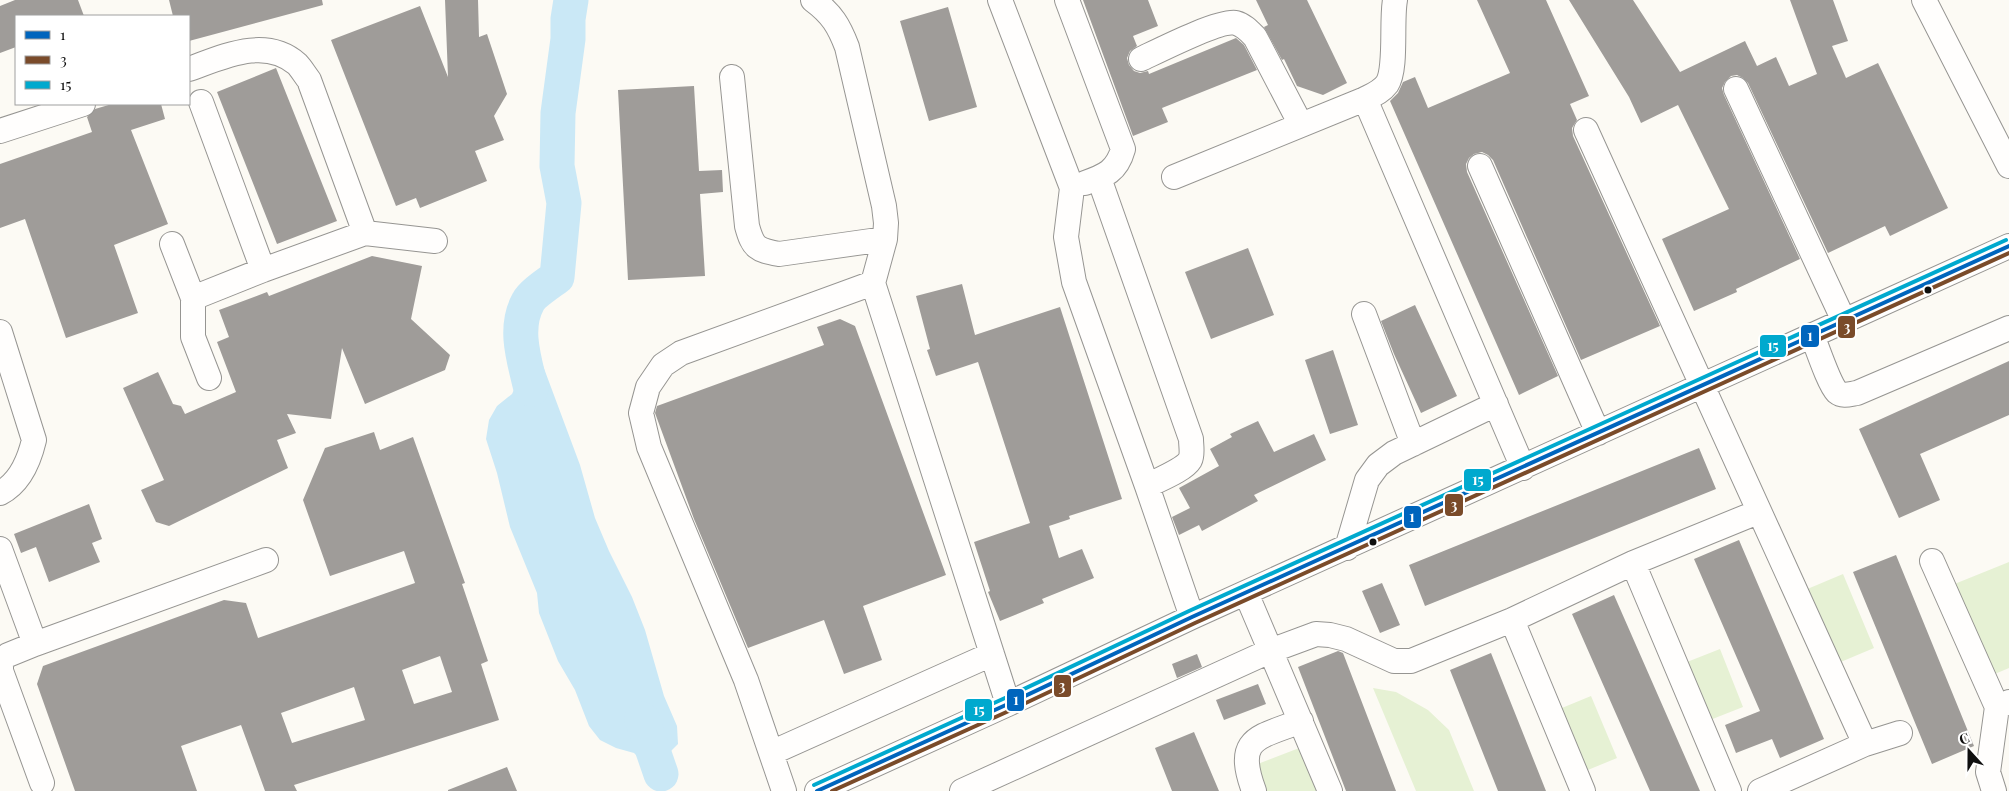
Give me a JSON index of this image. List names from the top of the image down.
{
  "lines": ["transit line 15", "transit line 1", "transit line 3"],
  "legend": ["1", "3", "15"],
  "north": "top"
}
